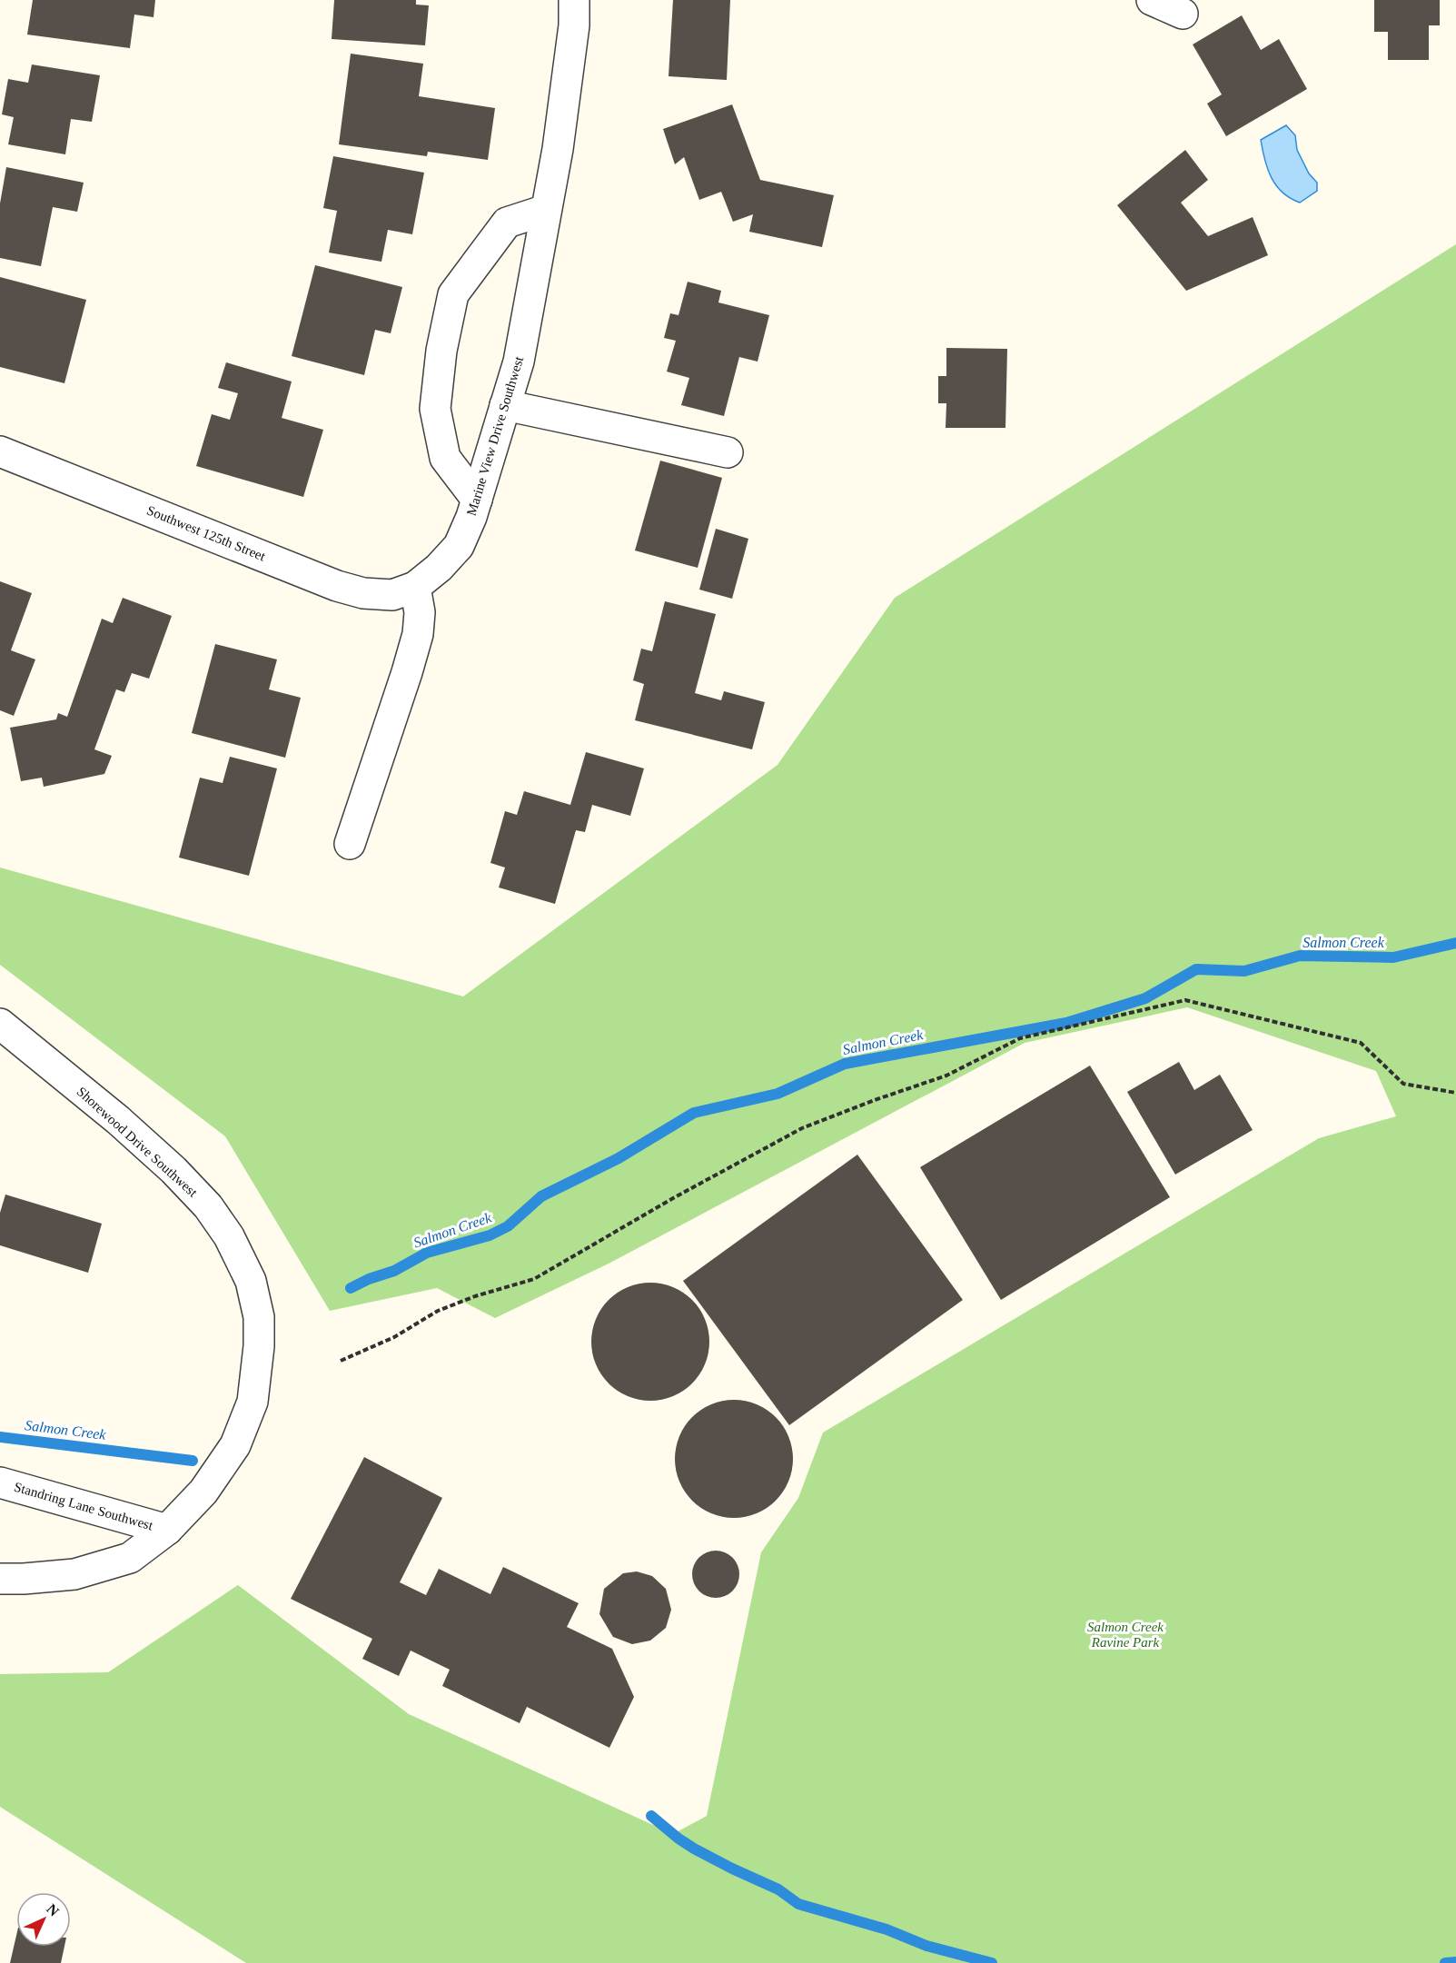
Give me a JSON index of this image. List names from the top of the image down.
{
  "streets": {
    "street": [
      "Marine View Drive Southwest",
      "Southwest 125th Street",
      "Shorewood Drive Southwest",
      "Standring Lane Southwest"
    ]
  },
  "crossings": [
    ["Marine View Drive Southwest", "Southwest 125th Street"],
    ["Shorewood Drive Southwest", "Standring Lane Southwest"]
  ],
  "water": ["Salmon Creek"],
  "parks": ["Salmon Creek Ravine Park"],
  "north": "top right"
}
